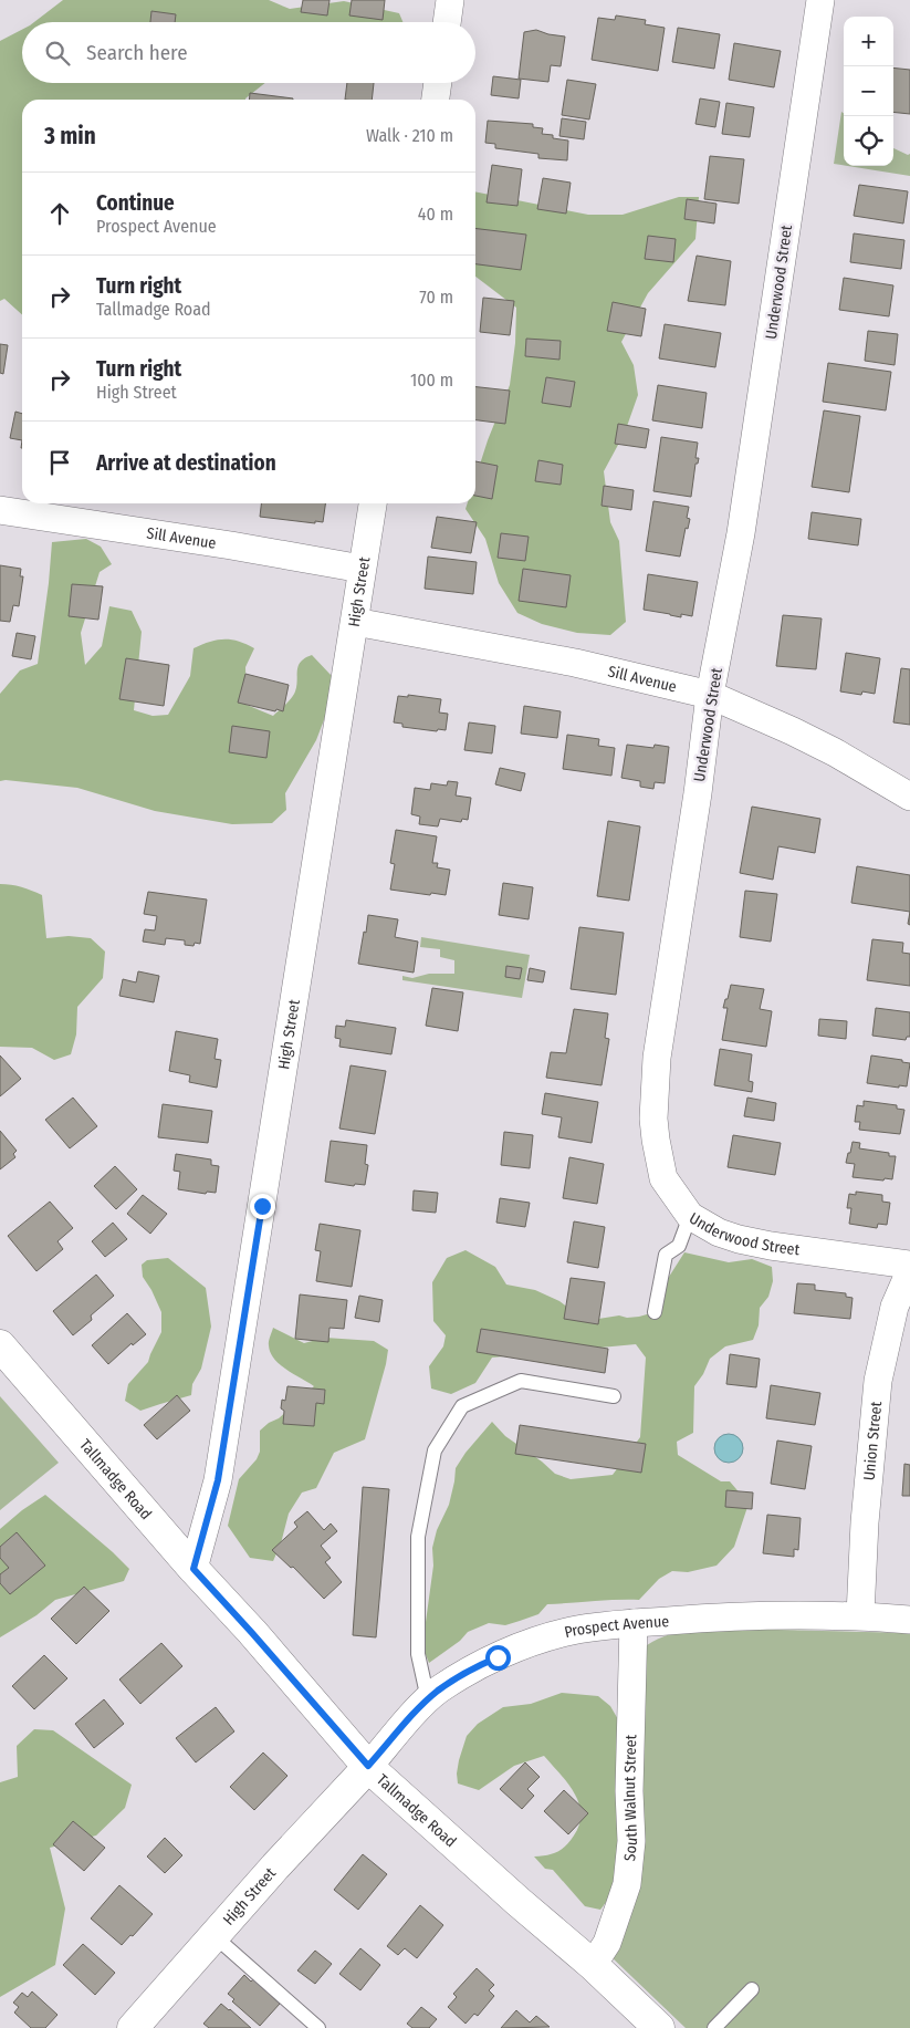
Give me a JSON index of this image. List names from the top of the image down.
{
  "streets": {
    "street": [
      "Underwood Street",
      "Sill Avenue",
      "High Street",
      "Union Street",
      "Tallmadge Road",
      "Prospect Avenue",
      "South Walnut Street"
    ]
  },
  "crossings": [
    ["Underwood Street", "Sill Avenue"],
    ["Sill Avenue", "High Street"],
    ["High Street", "Tallmadge Road"],
    ["High Street", "Prospect Avenue"],
    ["Union Street", "Prospect Avenue"],
    ["Tallmadge Road", "Prospect Avenue"],
    ["Tallmadge Road", "South Walnut Street"],
    ["Prospect Avenue", "South Walnut Street"]
  ],
  "page": {
    "map_buttons": ["+", "−"],
    "search": "Search here",
    "heading": ["3 min", "Walk · 210 m"],
    "list": [
      ["Continue", "Prospect Avenue", "40 m"],
      ["Turn right", "Tallmadge Road", "70 m"],
      ["Turn right", "High Street", "100 m"],
      "Arrive at destination"
    ]
  }
}
